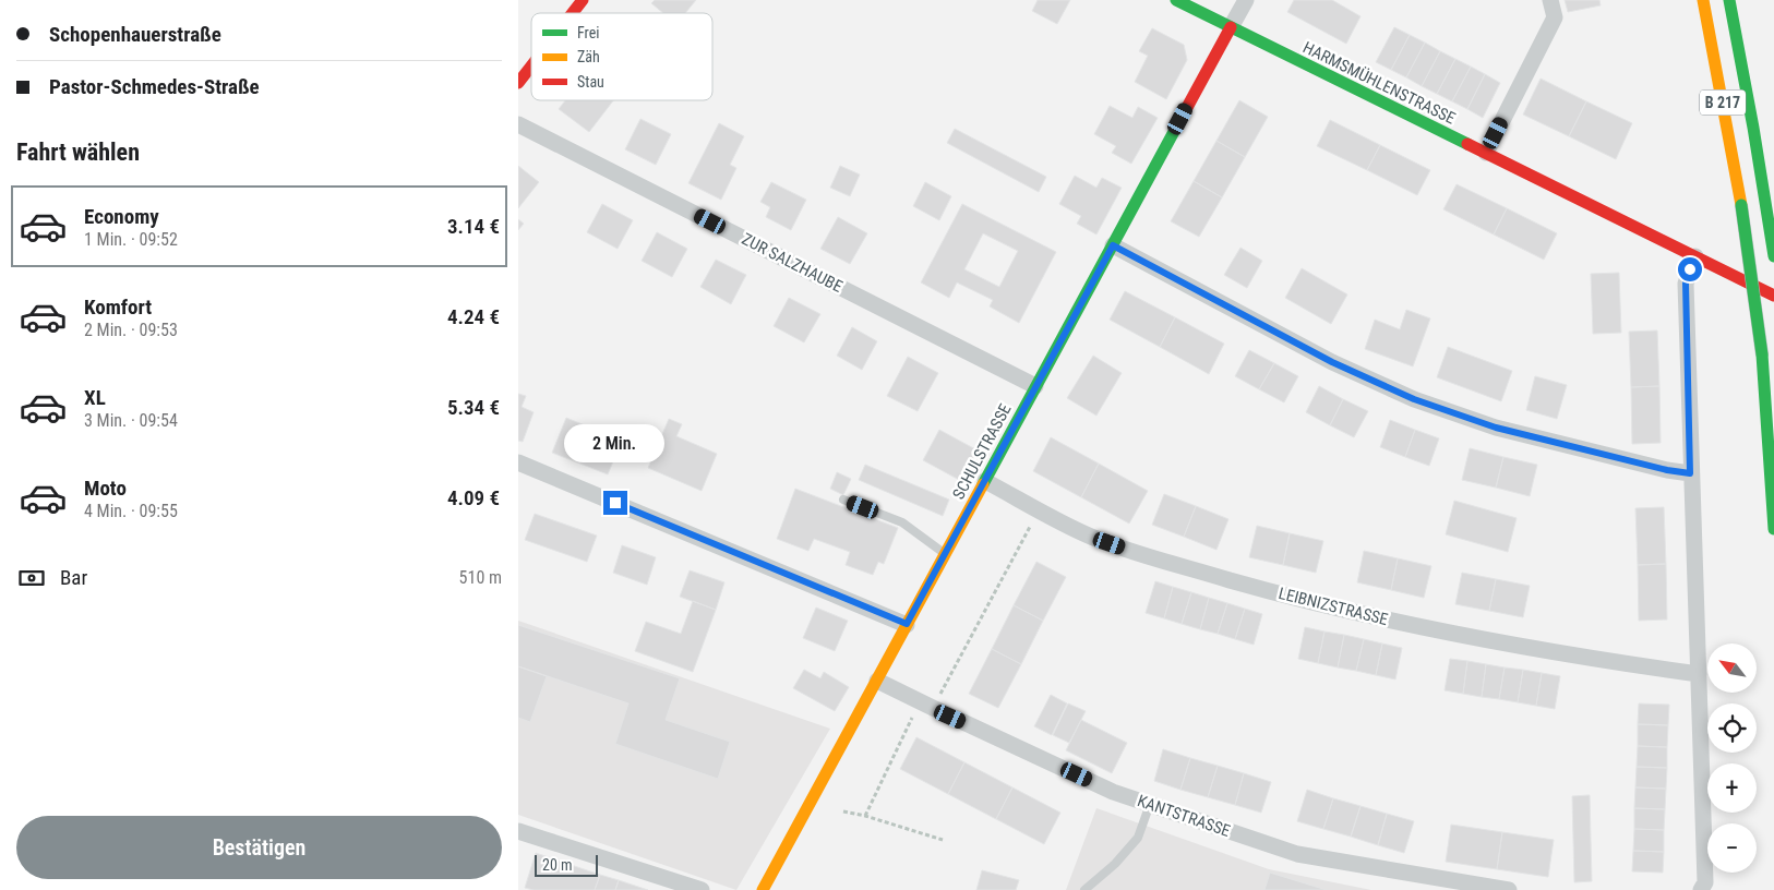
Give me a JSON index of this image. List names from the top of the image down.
{
  "streets": {
    "main road": ["HARMSMÜHLENSTRASSE", "B 217", "SCHULSTRASSE"],
    "street": ["ZUR SALZHAUBE", "LEIBNIZSTRASSE", "KANTSTRASSE"]
  },
  "crossings": [
    ["HARMSMÜHLENSTRASSE", "SCHULSTRASSE"],
    ["ZUR SALZHAUBE", "SCHULSTRASSE"],
    ["SCHULSTRASSE", "LEIBNIZSTRASSE"],
    ["SCHULSTRASSE", "KANTSTRASSE"]
  ],
  "legend": ["Frei", "Zäh", "Stau"],
  "scale_bar": "20 m",
  "north": "top left",
  "page": {
    "banner": ["Schopenhauerstraße", "Pastor-Schmedes-Straße"],
    "heading": "Fahrt wählen",
    "list": [
      {
        "name": "Economy",
        "note": "1 Min. · 09:52",
        "value": "3.14 €"
      },
      {
        "name": "Komfort",
        "note": "2 Min. · 09:53",
        "value": "4.24 €"
      },
      {
        "name": "XL",
        "note": "3 Min. · 09:54",
        "value": "5.34 €"
      },
      {
        "name": "Moto",
        "note": "4 Min. · 09:55",
        "value": "4.09 €"
      }
    ],
    "bubble": "2 Min.",
    "pay": ["Bar", "510 m"],
    "map_buttons": ["+", "−"],
    "buttons": "Bestätigen",
    "scale": "20 m"
  }
}
